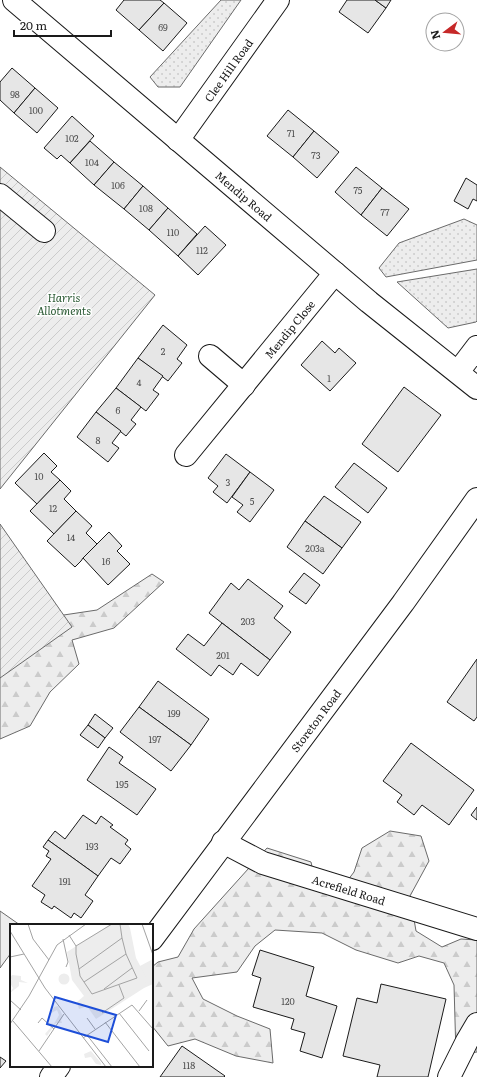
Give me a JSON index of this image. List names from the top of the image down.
{
  "streets": {
    "street": [
      "Clee Hill Road",
      "Mendip Road",
      "Mendip Close",
      "Storeton Road",
      "Acrefield Road"
    ]
  },
  "crossings": [
    ["Clee Hill Road", "Mendip Road"],
    ["Mendip Road", "Mendip Close"],
    ["Storeton Road", "Acrefield Road"]
  ],
  "parks": ["Harris Allotments"],
  "house_numbers": [
    "69",
    "98",
    "100",
    "71",
    "102",
    "73",
    "104",
    "106",
    "75",
    "108",
    "77",
    "110",
    "112",
    "2",
    "1",
    "4",
    "6",
    "8",
    "10",
    "3",
    "5",
    "12",
    "14",
    "203a",
    "16",
    "203",
    "201",
    "199",
    "197",
    "195",
    "193",
    "191",
    "120",
    "118"
  ],
  "scale_bar": "20 m",
  "north": "left"
}
